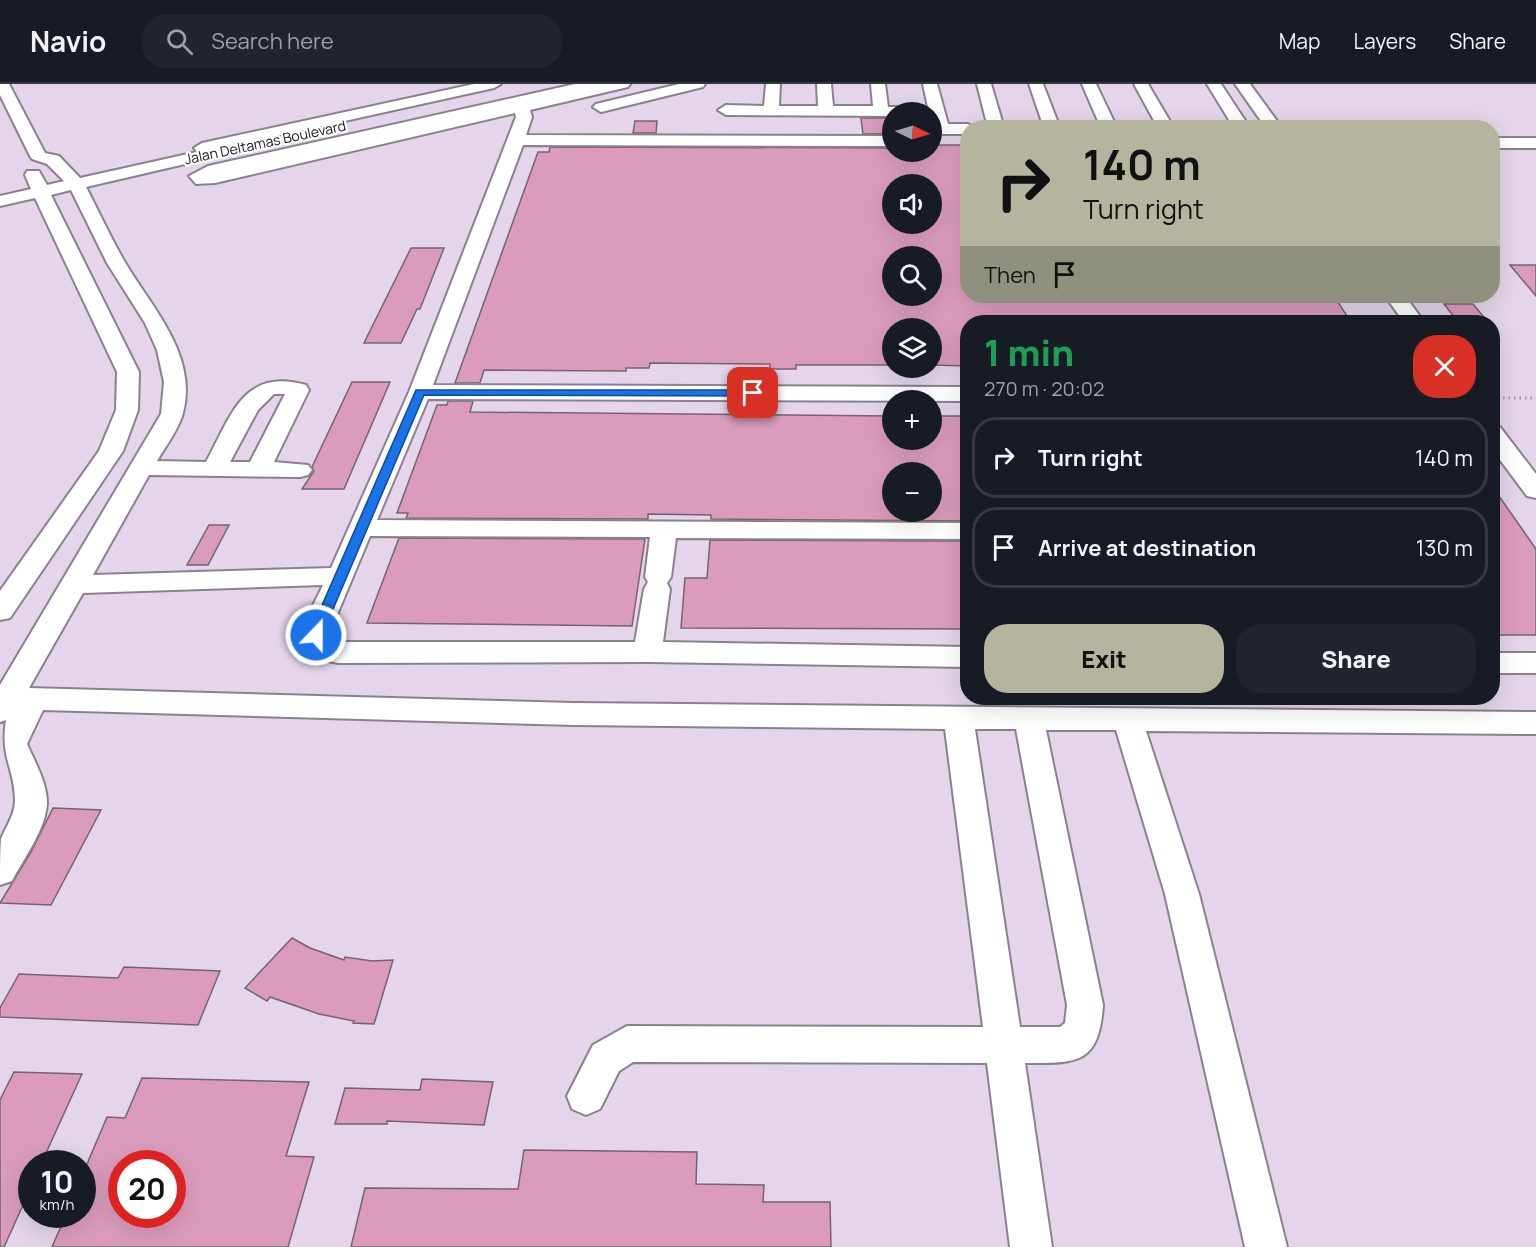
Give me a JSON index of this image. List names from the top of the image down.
{
  "streets": {
    "street": ["Jalan Deltamas Boulevard"]
  },
  "north": "right",
  "page": {
    "header": "Navio",
    "search": "Search here",
    "nav": ["Map", "Layers", "Share"],
    "map_buttons": ["+", "−"],
    "turn": ["140 m", "Turn right"],
    "then": "Then",
    "heading": ["1 min", "270 m · 20:02"],
    "list": [
      {
        "name": "Turn right",
        "value": "140 m"
      },
      {
        "name": "Arrive at destination",
        "value": "130 m"
      }
    ],
    "buttons": ["Exit", "Share"],
    "speed": "10 km/h",
    "limit": "20"
  }
}
